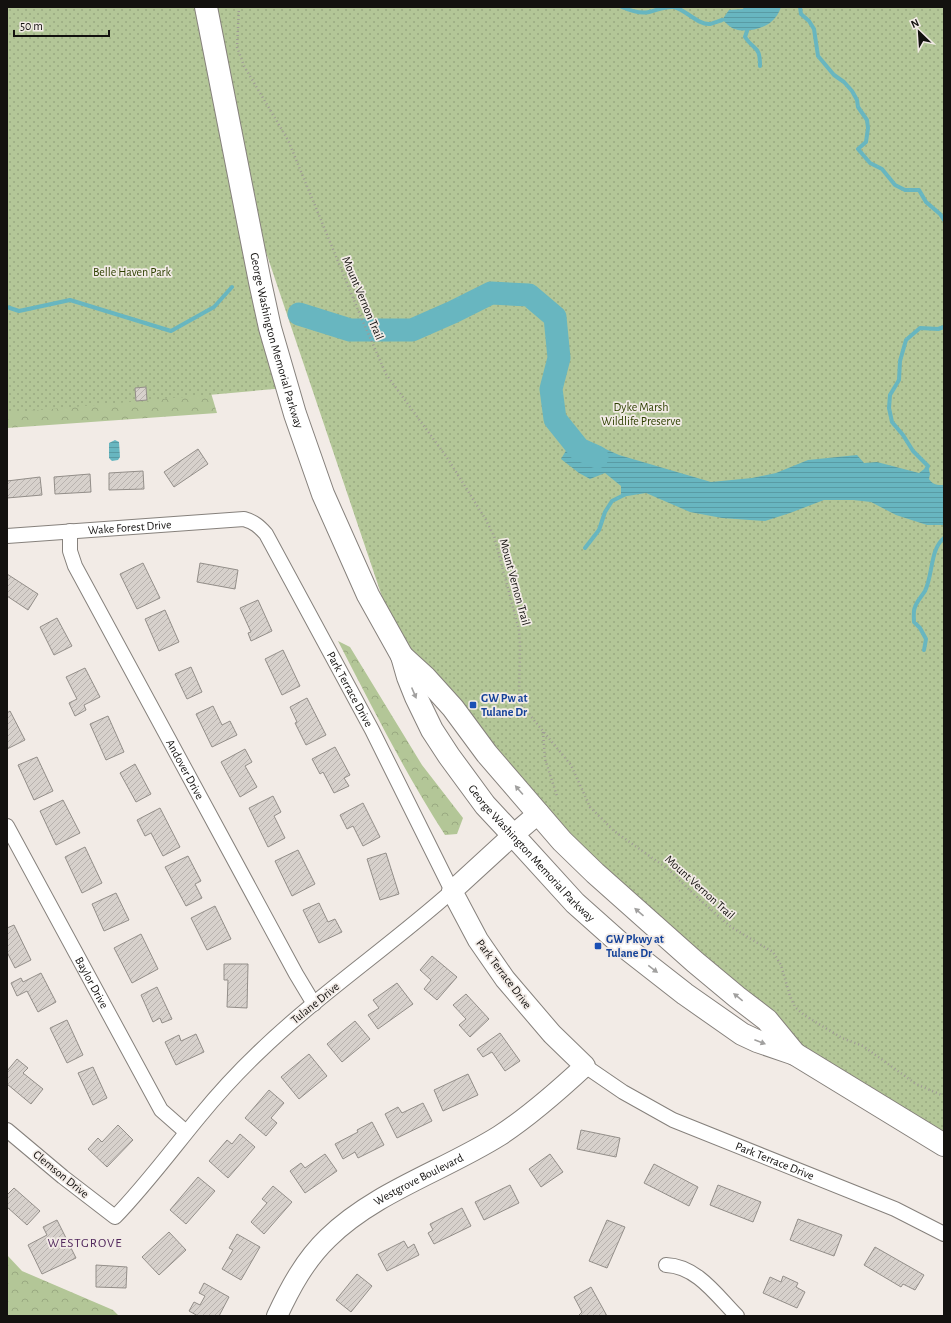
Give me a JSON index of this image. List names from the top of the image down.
{
  "streets": {
    "main road": ["George Washington Memorial Parkway"],
    "street": [
      "Wake Forest Drive",
      "Park Terrace Drive",
      "Andover Drive",
      "Baylor Drive",
      "Tulane Drive",
      "Clemson Drive",
      "Westgrove Boulevard"
    ],
    "path": ["Mount Vernon Trail"]
  },
  "crossings": [
    ["George Washington Memorial Parkway", "Tulane Drive"],
    ["Wake Forest Drive", "Park Terrace Drive"],
    ["Wake Forest Drive", "Andover Drive"],
    ["Park Terrace Drive", "Tulane Drive"],
    ["Park Terrace Drive", "Westgrove Boulevard"],
    ["Andover Drive", "Tulane Drive"],
    ["Baylor Drive", "Tulane Drive"],
    ["Tulane Drive", "Clemson Drive"]
  ],
  "districts": ["WESTGROVE"],
  "parks": ["Belle Haven Park", "Dyke Marsh Wildlife Preserve"],
  "places": {
    "transit": ["GW Pw at Tulane Dr", "GW Pkwy at Tulane Dr"]
  },
  "scale_bar": "50 m",
  "north": "top left"
}
